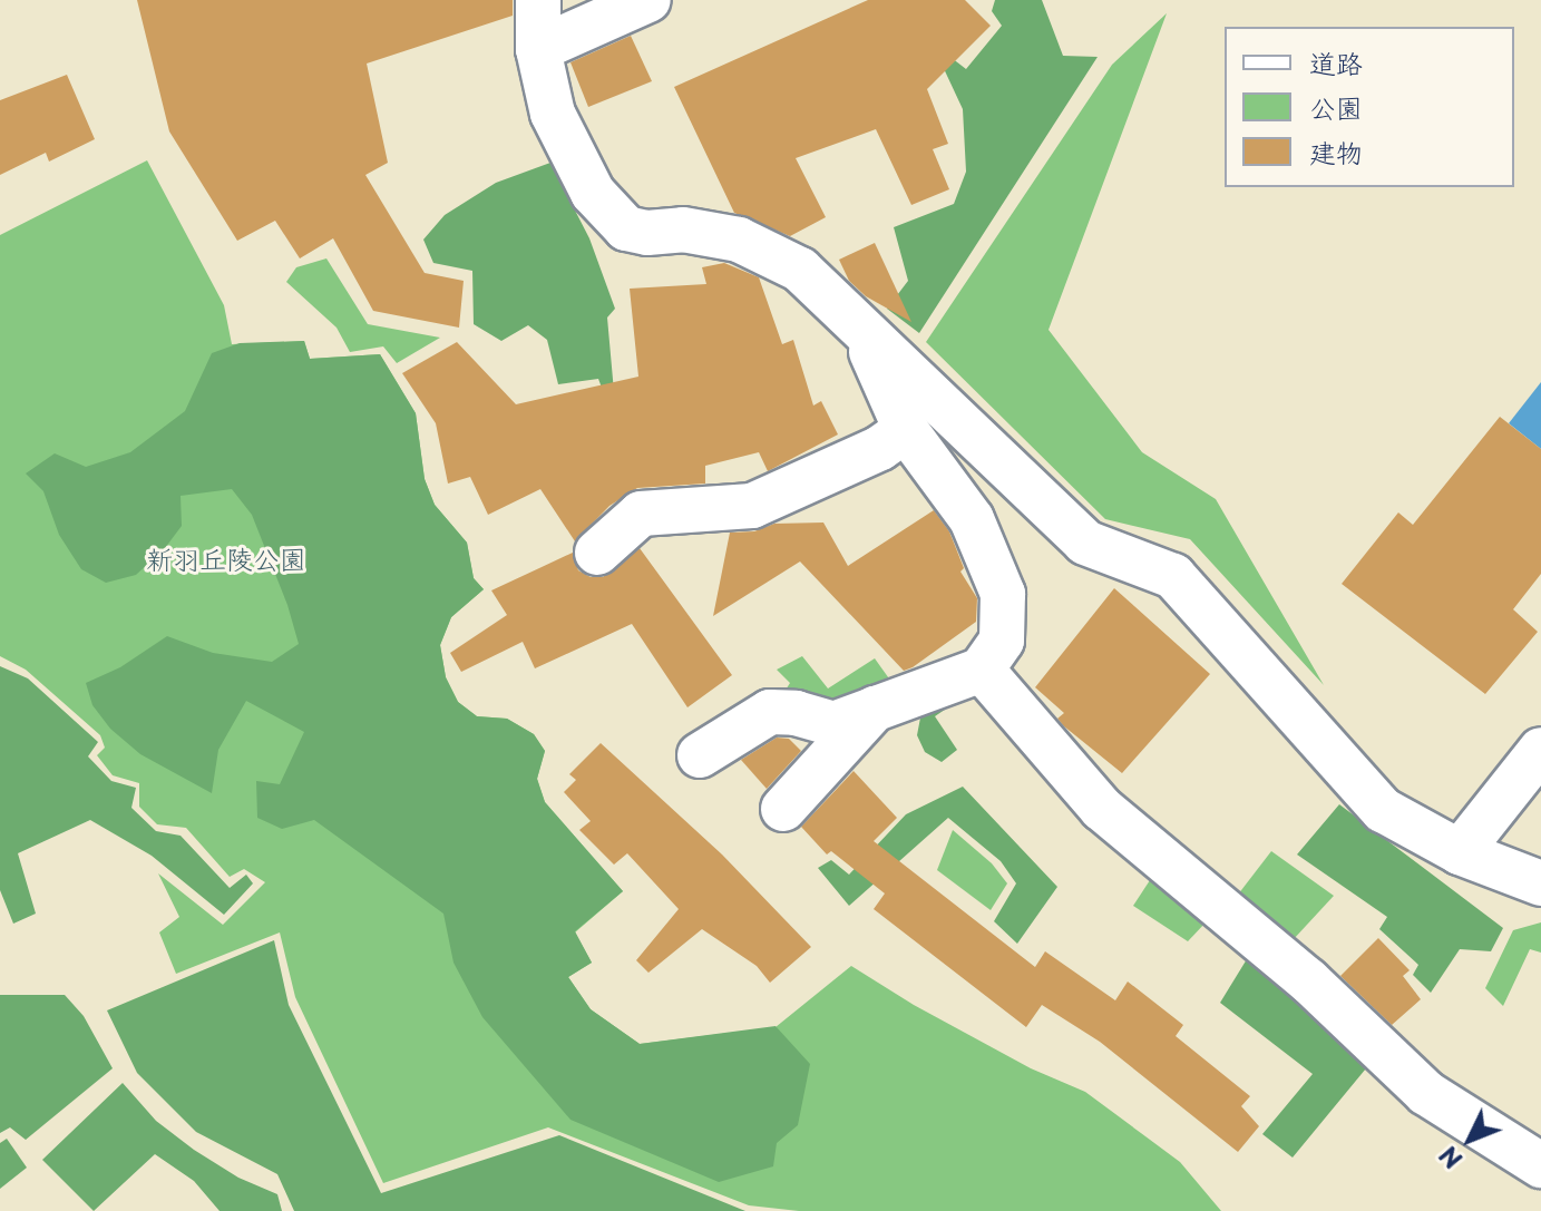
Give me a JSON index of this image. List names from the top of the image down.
{
  "parks": ["新羽丘陵公園"],
  "legend": ["道路", "公園", "建物"],
  "north": "bottom left"
}
